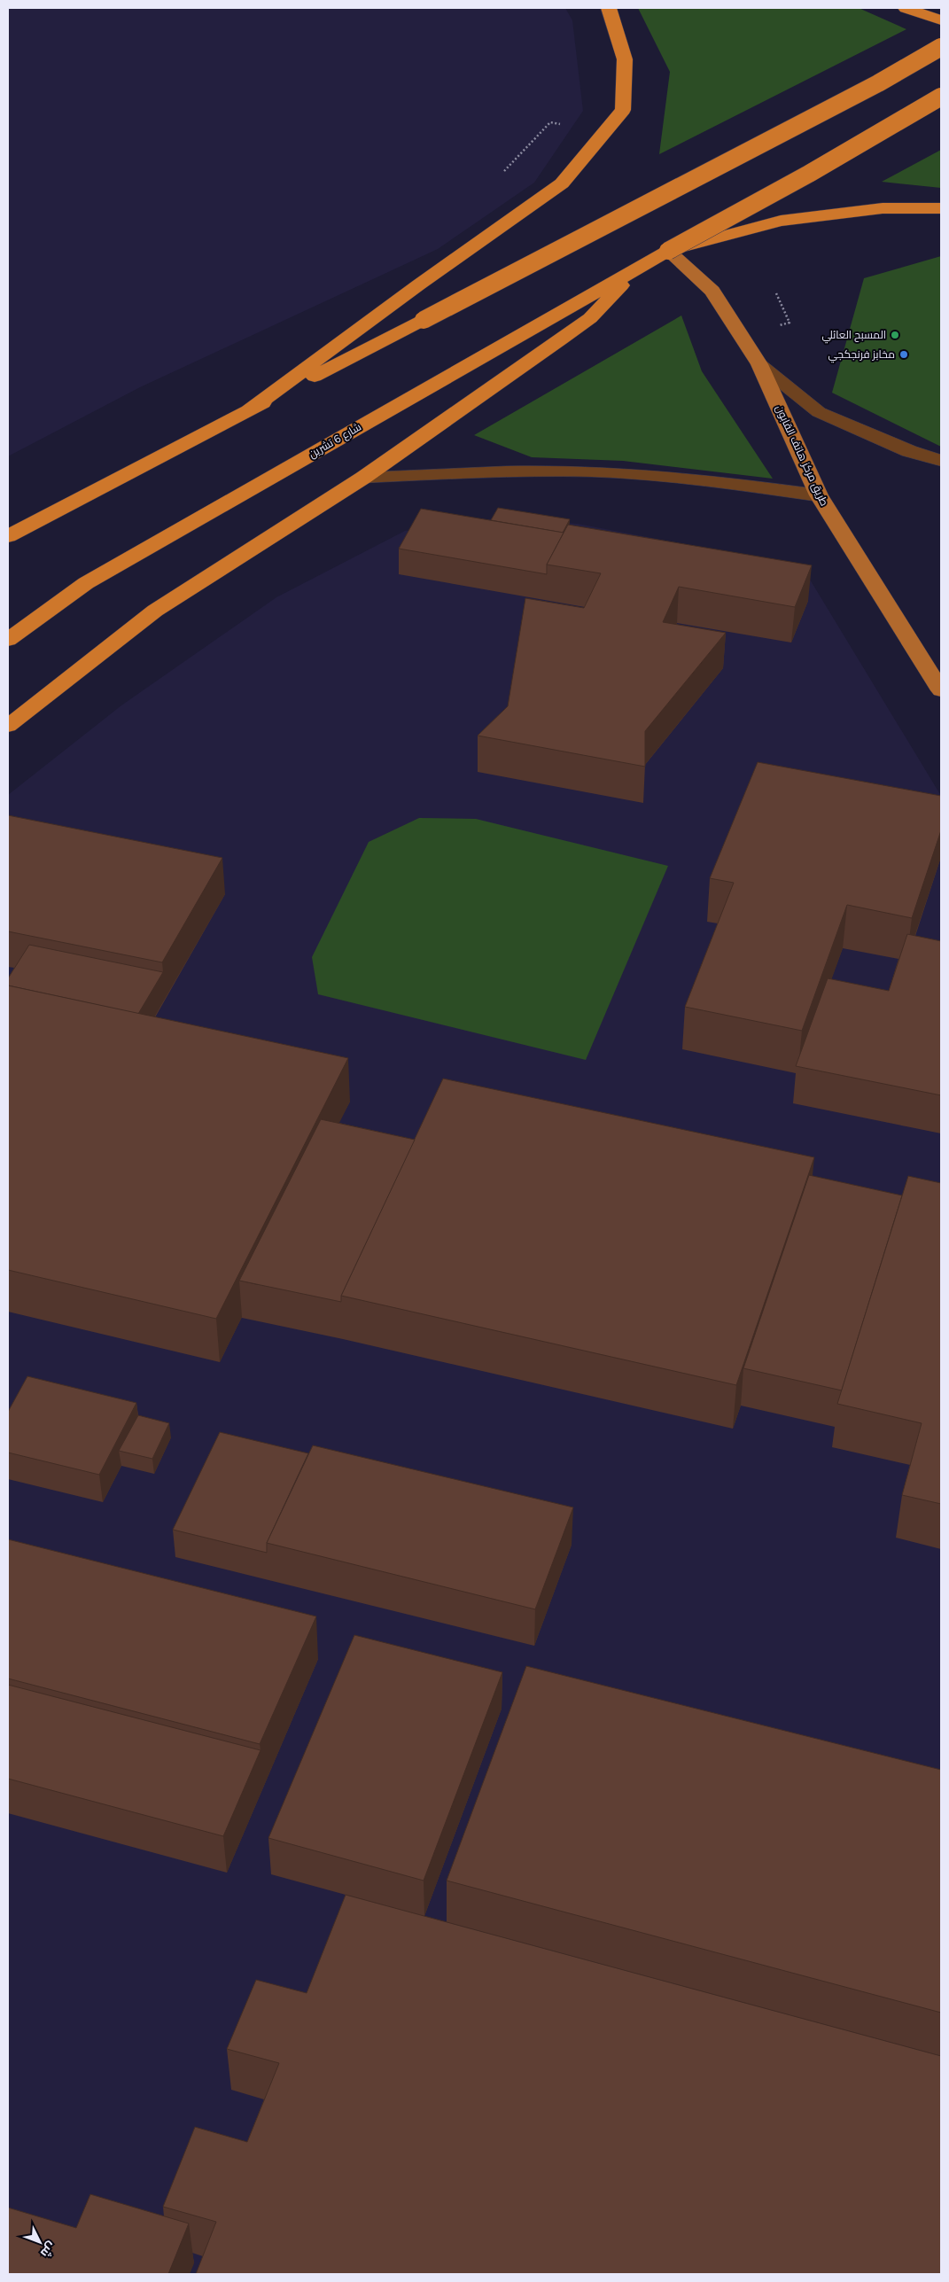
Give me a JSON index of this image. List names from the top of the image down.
{
  "streets": {
    "highway": ["شارع 6 تشرين"],
    "main road": ["طريق مركز هاتف القابون"]
  },
  "crossings": [
    ["شارع 6 تشرين", "طريق مركز هاتف القابون"]
  ],
  "places": ["المسبح العائلي", "مخابز فرنجكجي"],
  "north": "bottom right"
}
